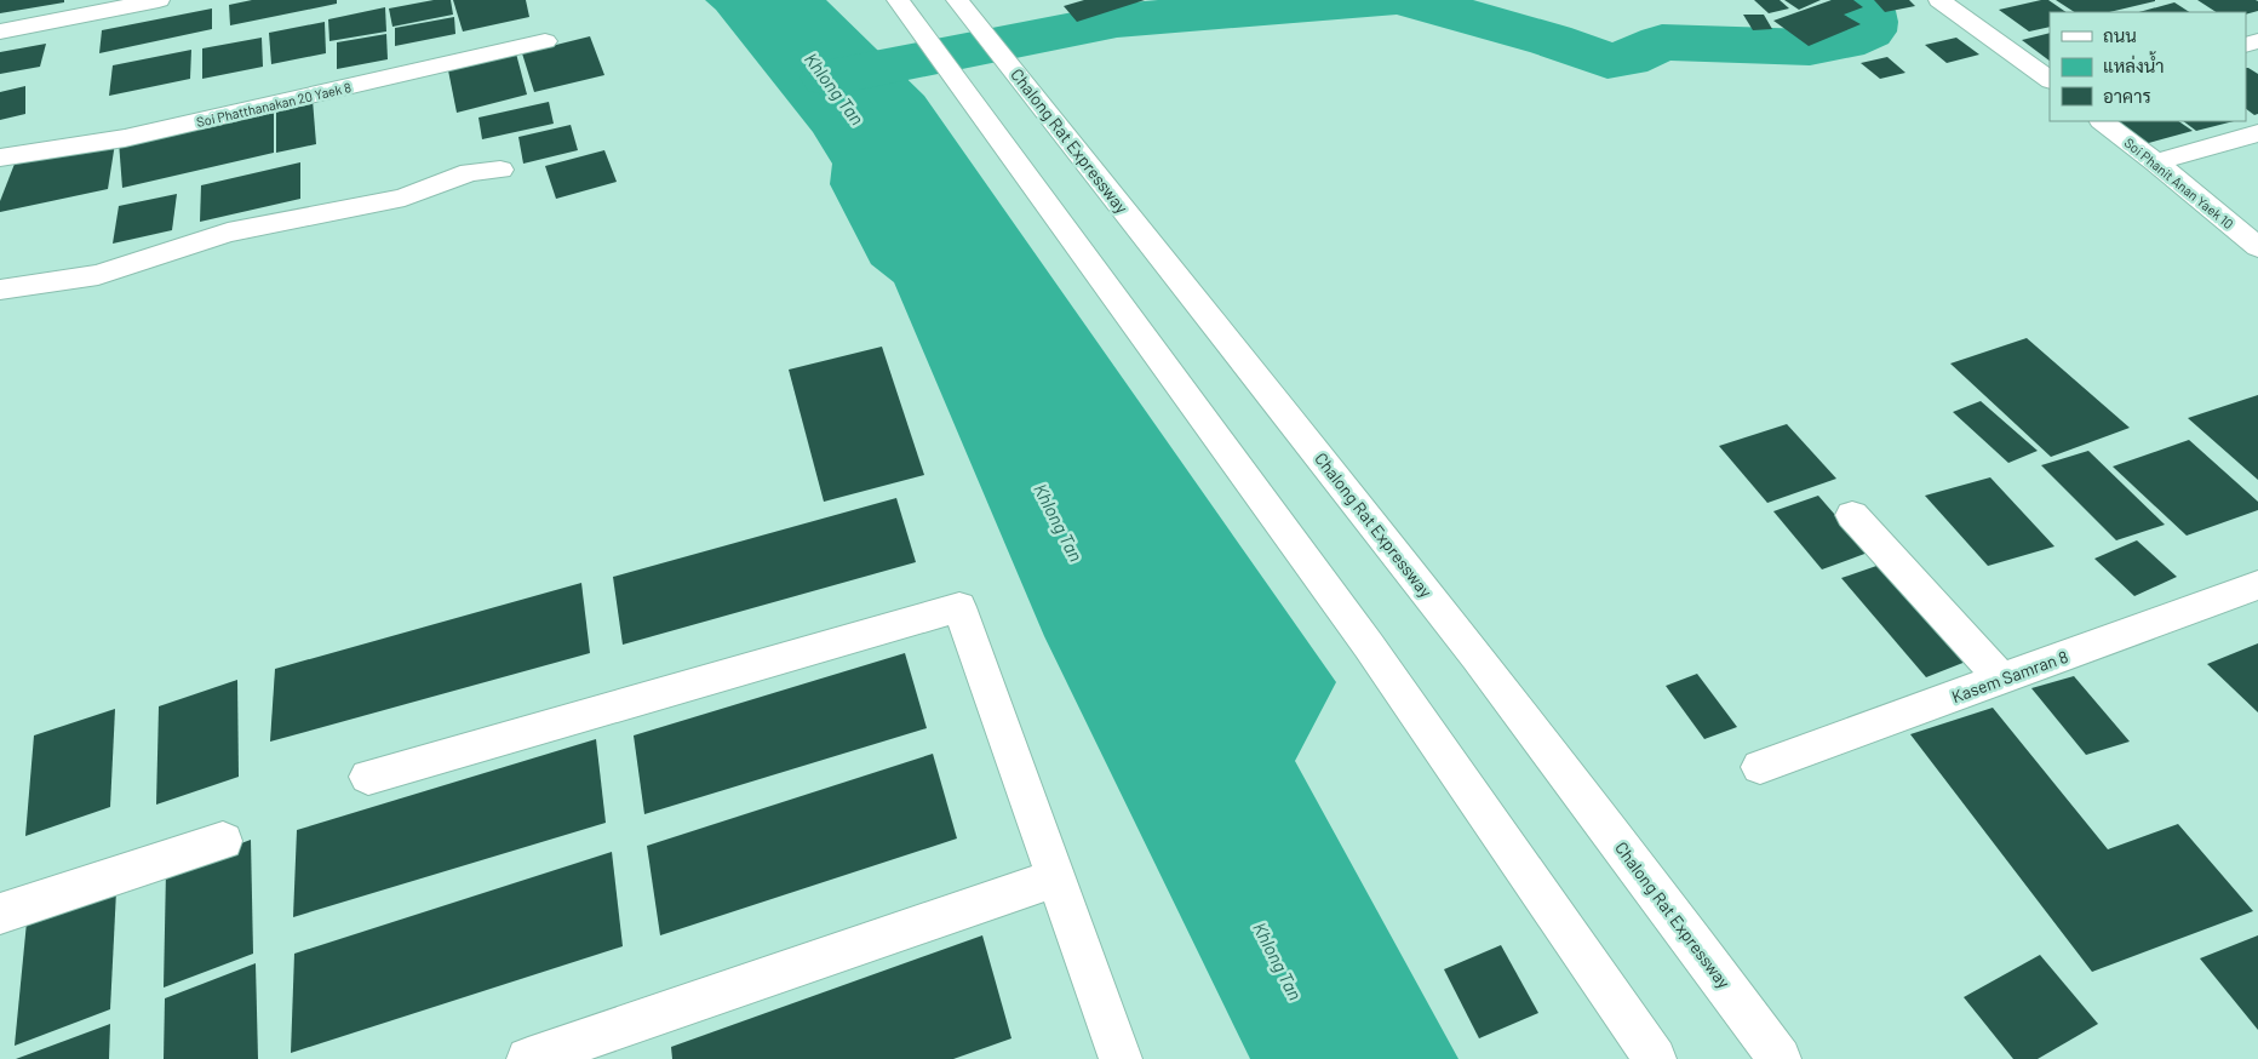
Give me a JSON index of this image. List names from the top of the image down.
{
  "streets": {
    "main road": [
      "Soi Phatthanakan 20 Yaek 8",
      "Chalong Rat Expressway",
      "Soi Phanit Anan Yaek 10",
      "Kasem Samran 8"
    ]
  },
  "water": ["Khlong Tan"],
  "legend": ["ถนน", "แหล่งน้ำ", "อาคาร"]
}
